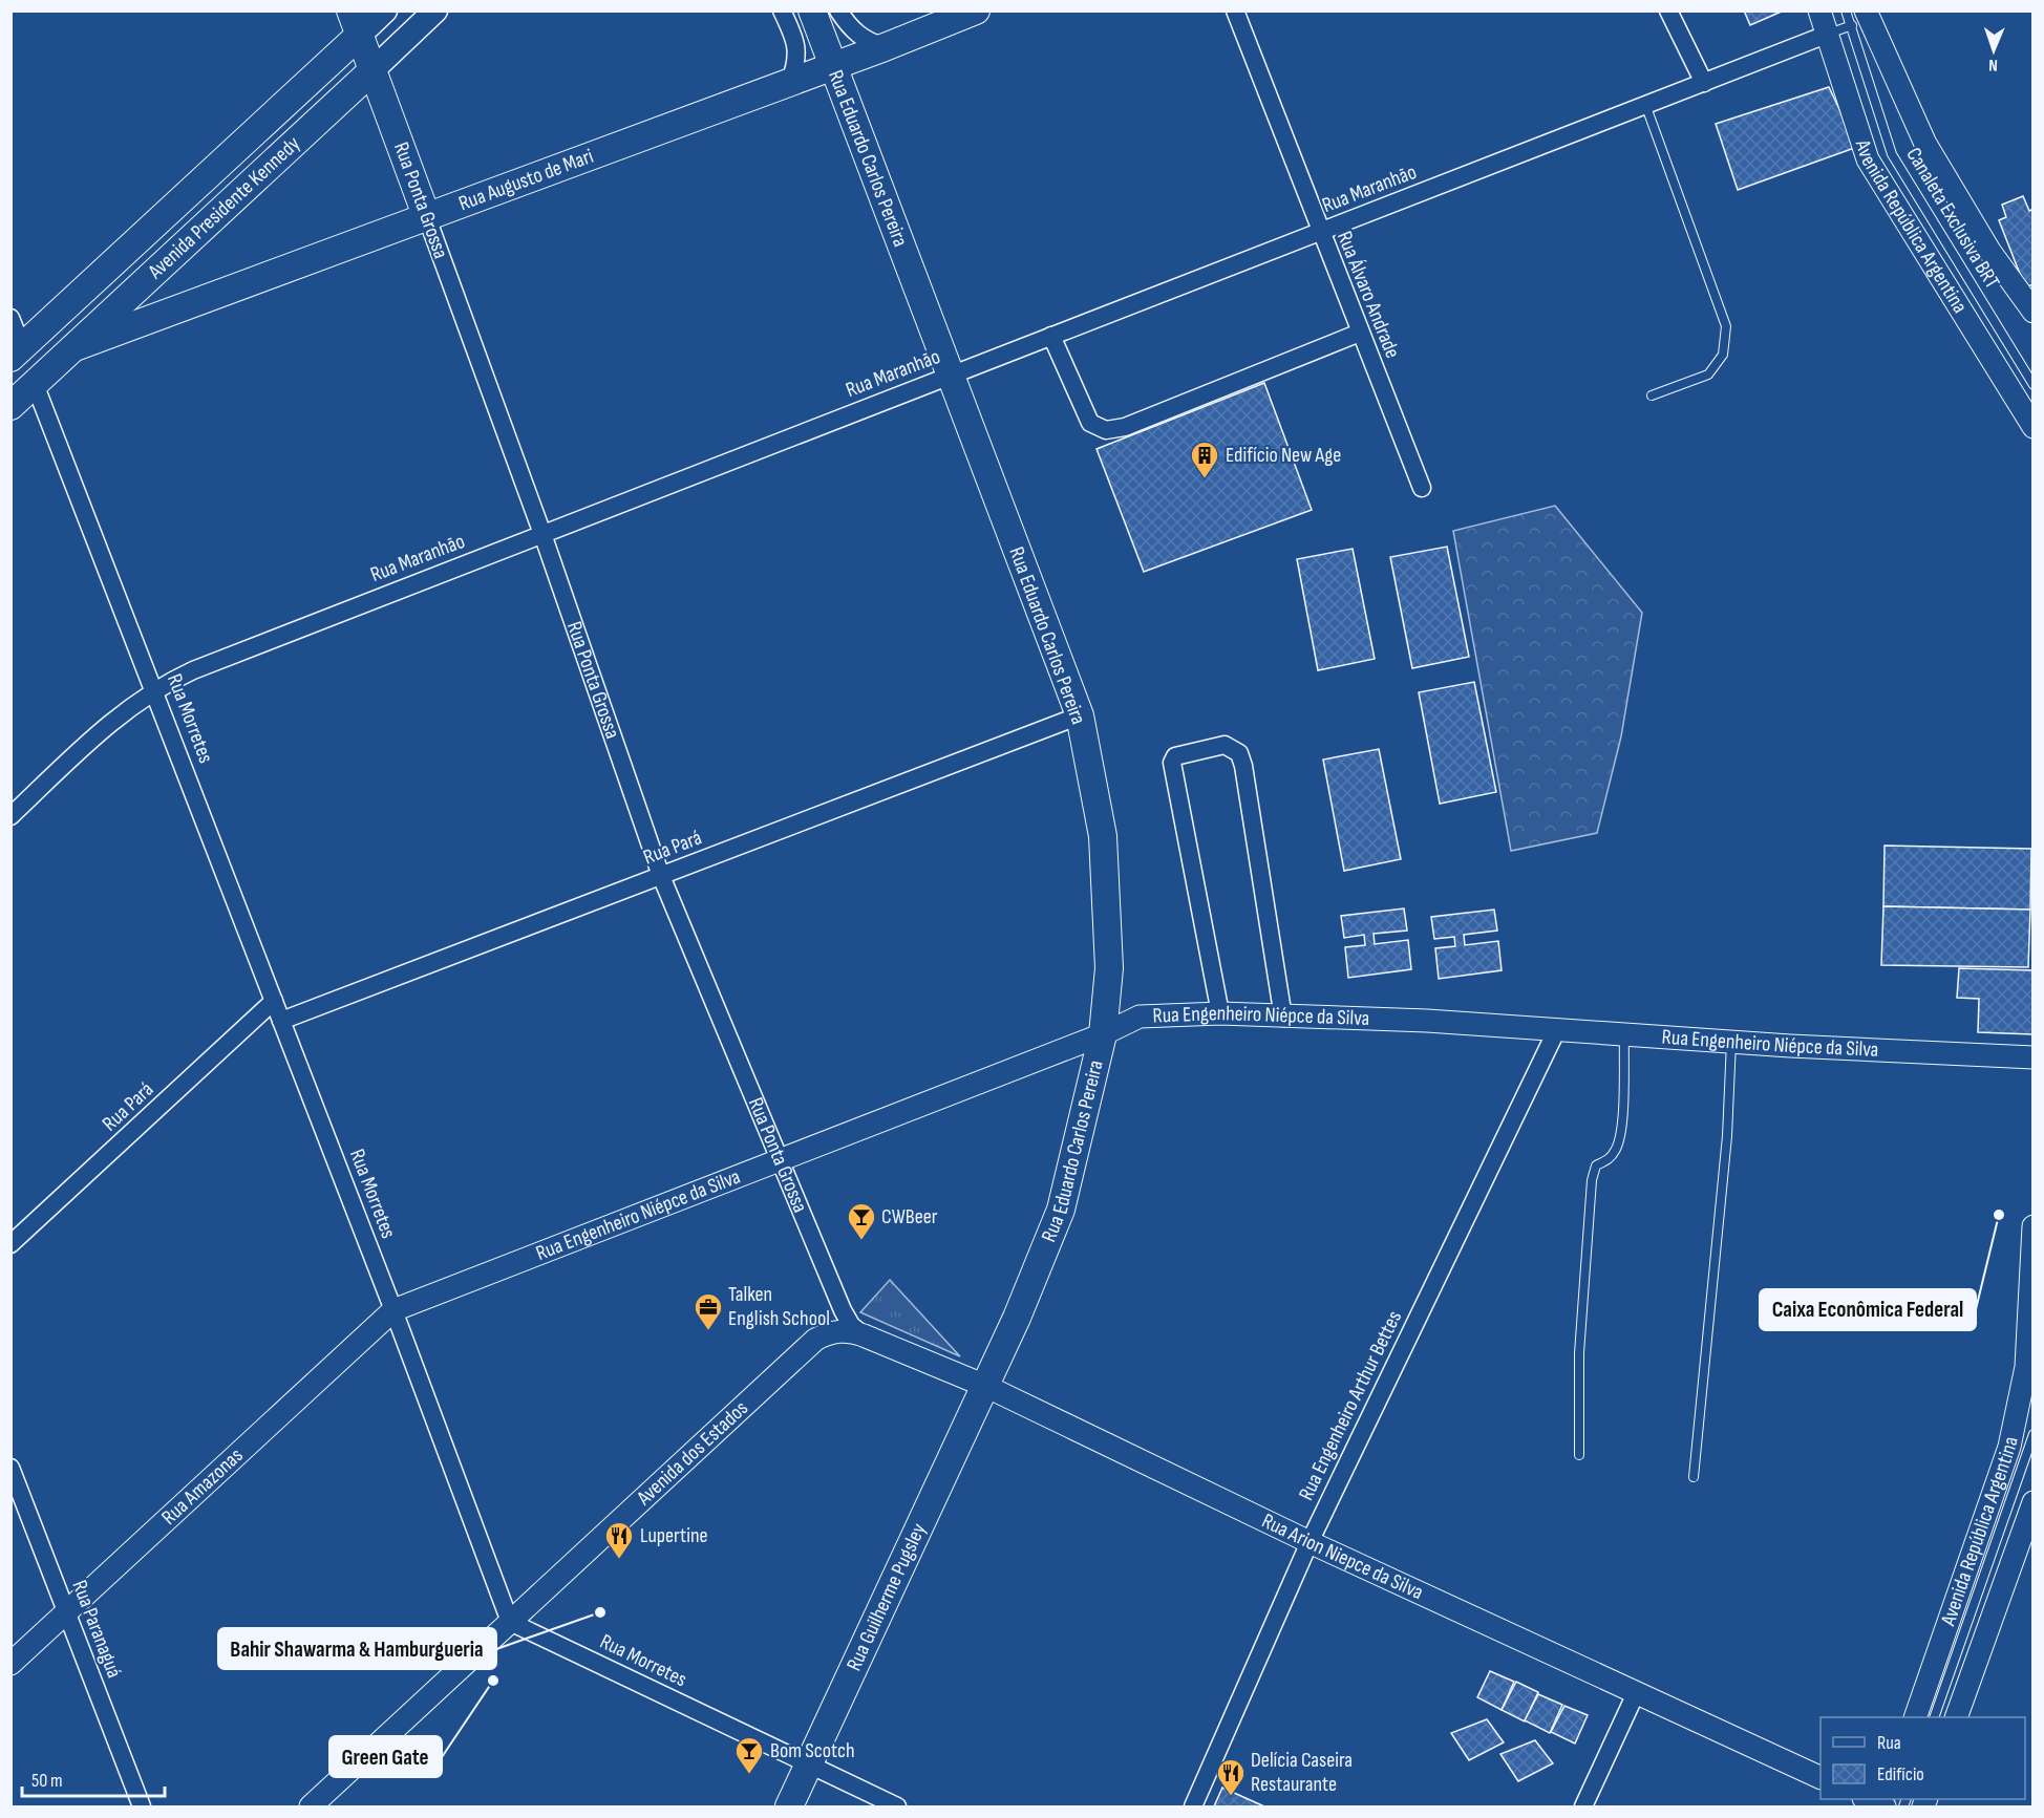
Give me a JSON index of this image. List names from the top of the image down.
{
  "streets": {
    "main road": [
      "Rua Eduardo Carlos Pereira",
      "Rua Augusto de Mari",
      "Rua Ponta Grossa",
      "Avenida Presidente Kennedy",
      "Rua Guilherme Pugsley"
    ],
    "street": [
      "Rua Maranhão",
      "Avenida República Argentina",
      "Rua Álvaro Andrade",
      "Rua Morretes",
      "Rua Pará",
      "Rua Engenheiro Niépce da Silva",
      "Rua Engenheiro Arthur Bettes",
      "Avenida dos Estados",
      "Rua Amazonas",
      "Rua Arion Niepce da Silva",
      "Rua Paranaguá"
    ],
    "lane": ["Canaleta Exclusiva BRT"]
  },
  "crossings": [
    ["Rua Eduardo Carlos Pereira", "Rua Augusto de Mari"],
    ["Rua Eduardo Carlos Pereira", "Rua Maranhão"],
    ["Rua Eduardo Carlos Pereira", "Rua Pará"],
    ["Rua Eduardo Carlos Pereira", "Rua Engenheiro Niépce da Silva"],
    ["Rua Eduardo Carlos Pereira", "Rua Arion Niepce da Silva"],
    ["Rua Eduardo Carlos Pereira", "Rua Guilherme Pugsley"],
    ["Rua Augusto de Mari", "Rua Ponta Grossa"],
    ["Rua Augusto de Mari", "Avenida Presidente Kennedy"],
    ["Rua Maranhão", "Rua Ponta Grossa"],
    ["Rua Maranhão", "Avenida República Argentina"],
    ["Rua Maranhão", "Rua Álvaro Andrade"],
    ["Rua Maranhão", "Rua Morretes"],
    ["Rua Ponta Grossa", "Avenida Presidente Kennedy"],
    ["Rua Ponta Grossa", "Rua Pará"],
    ["Rua Ponta Grossa", "Rua Engenheiro Niépce da Silva"],
    ["Rua Ponta Grossa", "Avenida dos Estados"],
    ["Rua Ponta Grossa", "Rua Arion Niepce da Silva"],
    ["Avenida Presidente Kennedy", "Rua Morretes"],
    ["Rua Morretes", "Rua Pará"],
    ["Rua Morretes", "Rua Engenheiro Niépce da Silva"],
    ["Rua Morretes", "Avenida dos Estados"],
    ["Rua Morretes", "Rua Amazonas"],
    ["Rua Morretes", "Rua Guilherme Pugsley"],
    ["Rua Engenheiro Niépce da Silva", "Rua Engenheiro Arthur Bettes"],
    ["Rua Engenheiro Niépce da Silva", "Rua Amazonas"],
    ["Rua Engenheiro Arthur Bettes", "Rua Arion Niepce da Silva"],
    ["Avenida dos Estados", "Rua Arion Niepce da Silva"],
    ["Rua Amazonas", "Rua Paranaguá"],
    ["Rua Arion Niepce da Silva", "Rua Guilherme Pugsley"]
  ],
  "places": {
    "building": ["Edifício New Age"],
    "other": ["Caixa Econômica Federal", "Bahir Shawarma & Hamburgueria", "Green Gate"],
    "bar": ["CWBeer", "Bom Scotch"],
    "office": ["Talken English School"],
    "restaurant": ["Lupertine", "Delícia Caseira Restaurante"]
  },
  "legend": ["Rua", "Edifício"],
  "scale_bar": "50 m",
  "north": "bottom"
}
